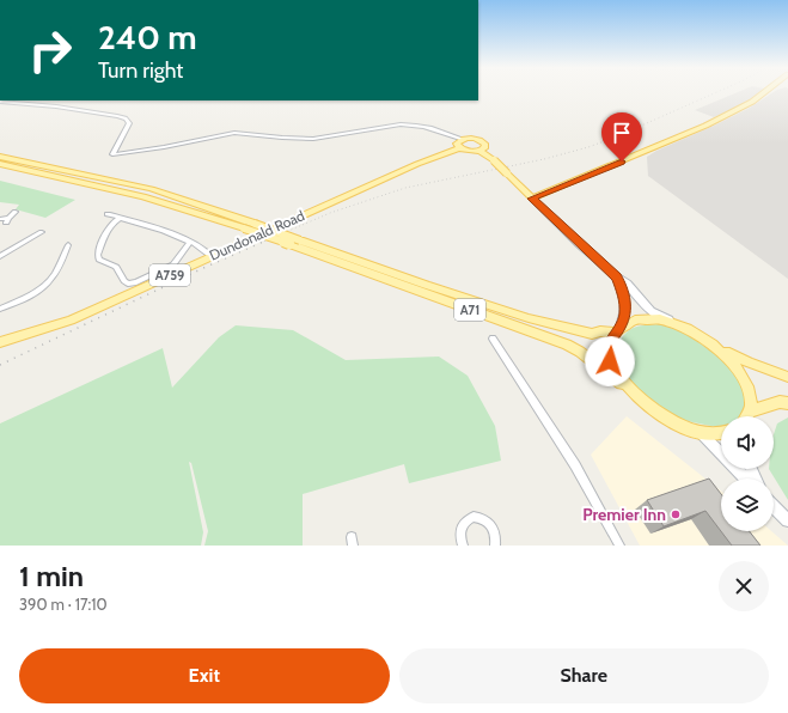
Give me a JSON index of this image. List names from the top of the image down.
{
  "streets": {
    "main road": ["Dundonald Road", "A759", "A71"]
  },
  "places": ["Premier Inn"],
  "page": {
    "turn": ["240 m", "Turn right"],
    "heading": ["1 min", "390 m · 17:10"],
    "buttons": ["Exit", "Share"]
  }
}
